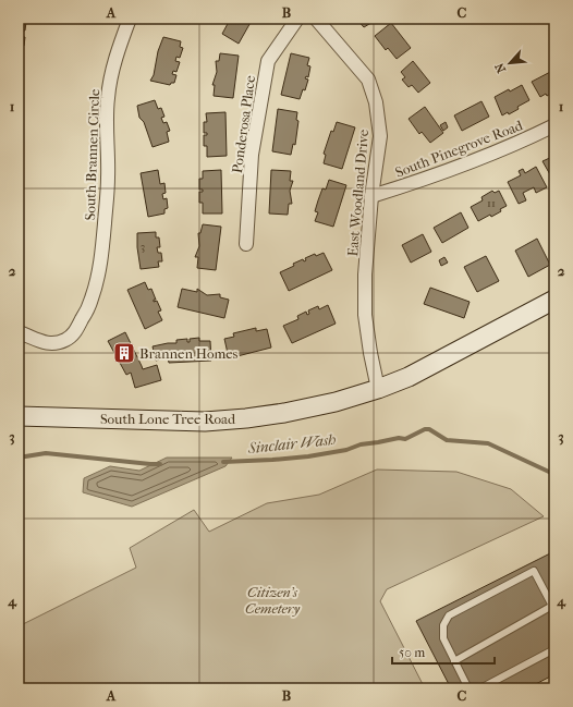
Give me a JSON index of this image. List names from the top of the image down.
{
  "streets": {
    "main road": ["South Lone Tree Road"],
    "street": [
      "Ponderosa Place",
      "South Pinegrove Road",
      "South Brannen Circle",
      "East Woodland Drive"
    ]
  },
  "crossings": [
    ["South Pinegrove Road", "East Woodland Drive"],
    ["East Woodland Drive", "South Lone Tree Road"]
  ],
  "water": ["Sinclair Wash"],
  "parks": ["Citizen's Cemetery"],
  "places": {
    "building": ["Brannen Homes"]
  },
  "house_numbers": ["11", "3"],
  "scale_bar": "50 m",
  "north": "bottom left",
  "grid": {
    "columns": ["A", "B", "C"],
    "rows": [
      "1",
      "2",
      "3",
      "4"
    ]
  }
}
